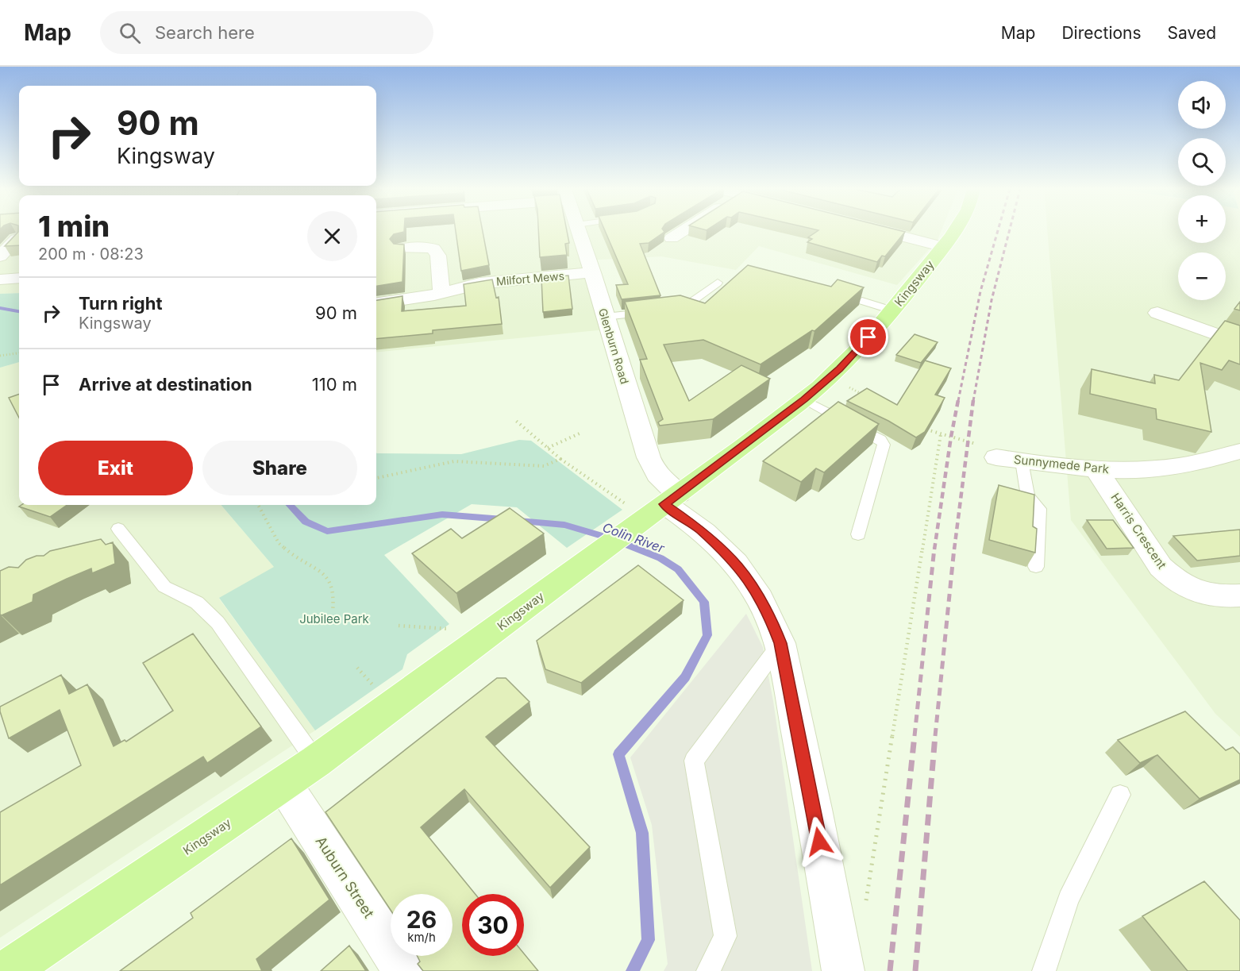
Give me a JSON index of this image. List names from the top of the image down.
{
  "streets": {
    "main road": ["Kingsway"],
    "street": [
      "Milfort Mews",
      "Glenburn Road",
      "Sunnymede Park",
      "Harris Crescent",
      "Auburn Street"
    ]
  },
  "crossings": [
    ["Milfort Mews", "Glenburn Road"],
    ["Kingsway", "Glenburn Road"],
    ["Kingsway", "Auburn Street"],
    ["Sunnymede Park", "Harris Crescent"]
  ],
  "water": ["Colin River"],
  "parks": ["Jubilee Park"],
  "page": {
    "header": "Map",
    "search": "Search here",
    "nav": ["Map", "Directions", "Saved"],
    "map_buttons": ["+", "−"],
    "turn": ["90 m", "Kingsway"],
    "heading": ["1 min", "200 m · 08:23"],
    "list": [
      {
        "name": "Turn right",
        "note": "Kingsway",
        "value": "90 m"
      },
      {
        "name": "Arrive at destination",
        "value": "110 m"
      }
    ],
    "buttons": ["Exit", "Share"],
    "speed": "26 km/h",
    "limit": "30"
  }
}
